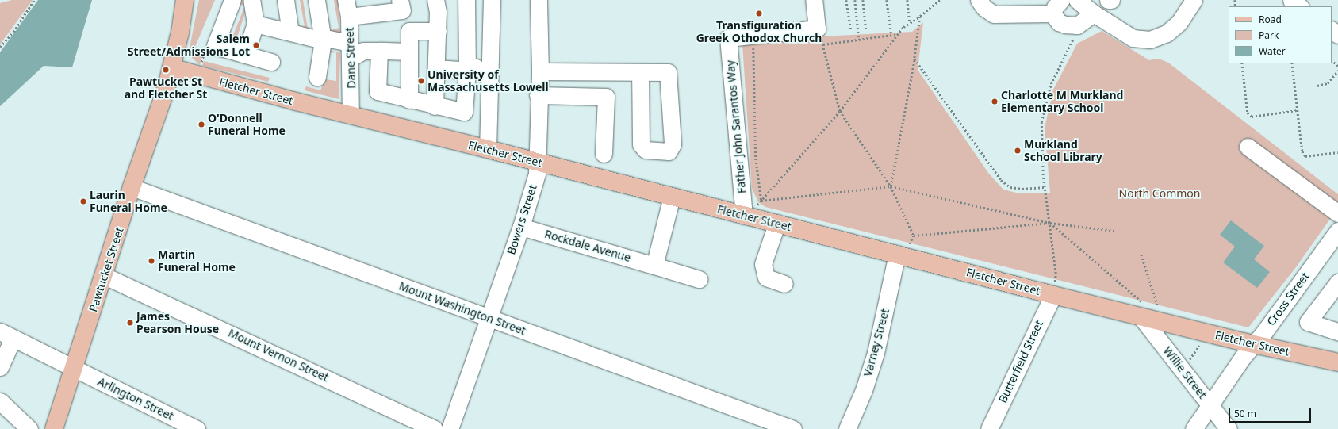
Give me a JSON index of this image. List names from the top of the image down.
{
  "streets": {
    "main road": ["Fletcher Street", "Pawtucket Street"],
    "street": [
      "Dane Street",
      "Father John Sarantos Way",
      "Bowers Street",
      "Rockdale Avenue",
      "Cross Street",
      "Mount Washington Street",
      "Varney Street",
      "Mount Vernon Street",
      "Butterfield Street",
      "Willie Street",
      "Arlington Street"
    ]
  },
  "crossings": [
    ["Dane Street", "Fletcher Street"],
    ["Fletcher Street", "Father John Sarantos Way"],
    ["Fletcher Street", "Bowers Street"],
    ["Fletcher Street", "Pawtucket Street"],
    ["Fletcher Street", "Cross Street"],
    ["Fletcher Street", "Varney Street"],
    ["Fletcher Street", "Butterfield Street"],
    ["Fletcher Street", "Willie Street"],
    ["Bowers Street", "Rockdale Avenue"],
    ["Bowers Street", "Mount Washington Street"],
    ["Pawtucket Street", "Mount Washington Street"],
    ["Pawtucket Street", "Mount Vernon Street"],
    ["Pawtucket Street", "Arlington Street"],
    ["Cross Street", "Willie Street"]
  ],
  "parks": ["North Common"],
  "places": [
    "Transfiguration Greek Othodox Church",
    "Salem Street/Admissions Lot",
    "Pawtucket St and Fletcher St",
    "University of Massachusetts Lowell",
    "Charlotte M Murkland Elementary School",
    "O'Donnell Funeral Home",
    "Murkland School Library",
    "Laurin Funeral Home",
    "Martin Funeral Home",
    "James Pearson House"
  ],
  "legend": ["Road", "Park", "Water"],
  "scale_bar": "50 m"
}
